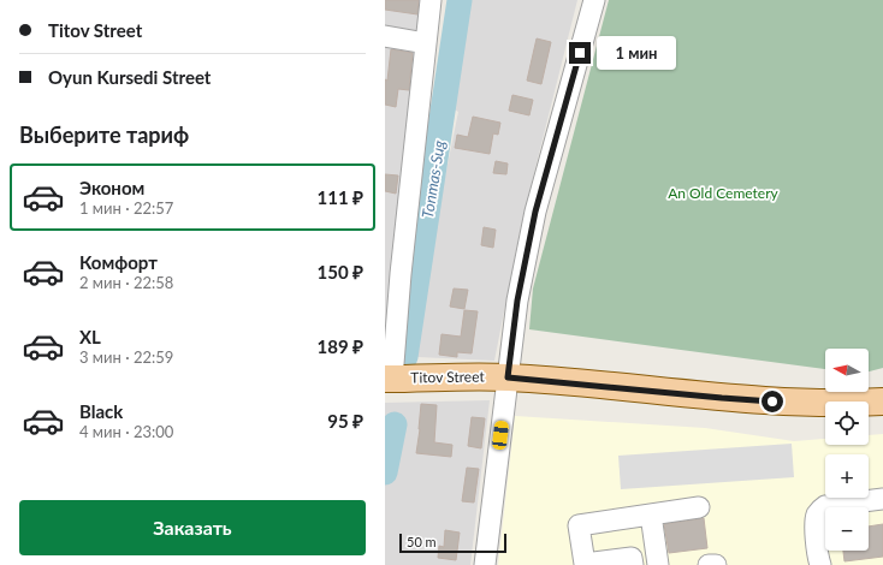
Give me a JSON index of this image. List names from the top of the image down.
{
  "streets": {
    "main road": ["Titov Street"]
  },
  "water": ["Tonmas-Sug"],
  "parks": ["An Old Cemetery"],
  "scale_bar": "50 m",
  "north": "left",
  "page": {
    "banner": ["Titov Street", "Oyun Kursedi Street"],
    "bubble": "1 мин",
    "heading": "Выберите тариф",
    "list": [
      {
        "name": "Эконом",
        "note": "1 мин · 22:57",
        "value": "111 ₽"
      },
      {
        "name": "Комфорт",
        "note": "2 мин · 22:58",
        "value": "150 ₽"
      },
      {
        "name": "XL",
        "note": "3 мин · 22:59",
        "value": "189 ₽"
      },
      {
        "name": "Black",
        "note": "4 мин · 23:00",
        "value": "95 ₽"
      }
    ],
    "map_buttons": ["+", "−"],
    "buttons": "Заказать",
    "scale": "50 m"
  }
}
